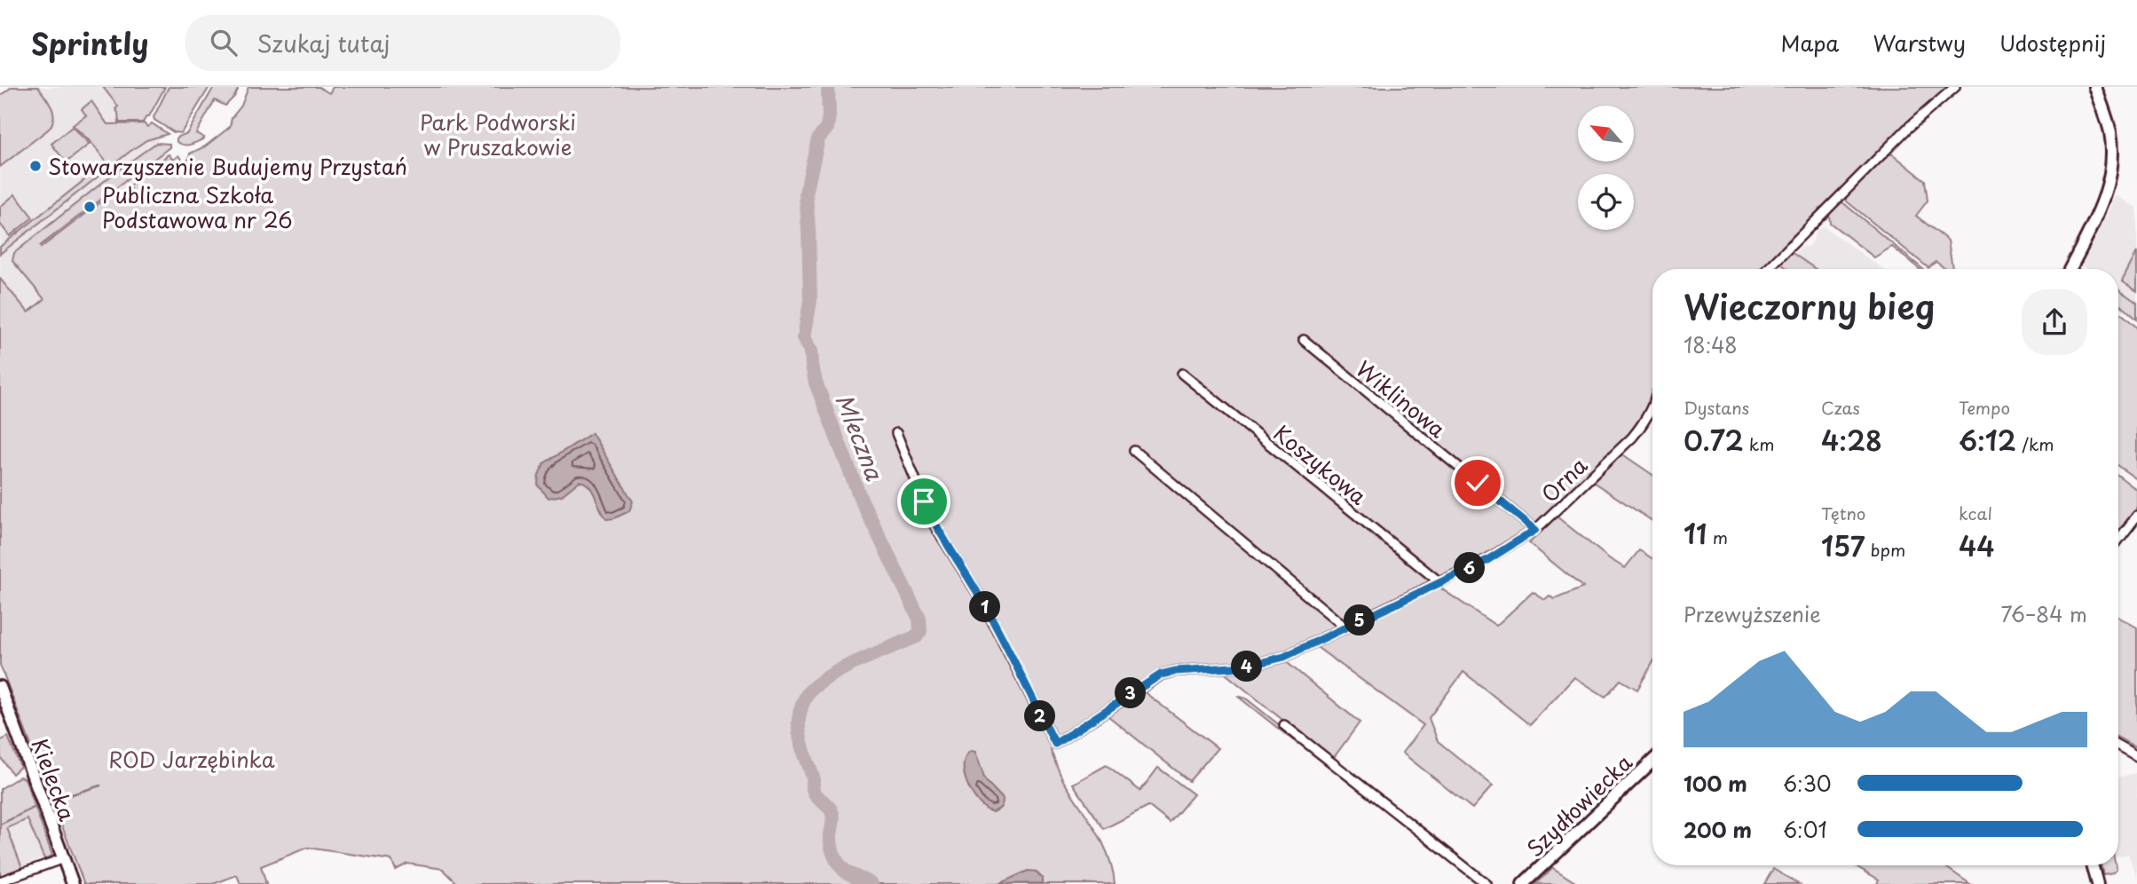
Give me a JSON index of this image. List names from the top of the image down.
{
  "streets": {
    "street": [
      "Wiklinowa",
      "Koszykowa",
      "Orna",
      "Kielecka",
      "Szydłowiecka"
    ]
  },
  "crossings": [
    ["Wiklinowa", "Orna"],
    ["Koszykowa", "Orna"]
  ],
  "water": ["Mleczna"],
  "parks": ["Park Podworski w Pruszakowie", "ROD Jarzębinka"],
  "places": ["Stowarzyszenie Budujemy Przystań", "Publiczna Szkoła Podstawowa nr 26"],
  "north": "top left",
  "page": {
    "header": "Sprintly",
    "search": "Szukaj tutaj",
    "nav": ["Mapa", "Warstwy", "Udostępnij"],
    "heading": ["Wieczorny bieg", "18:48"],
    "stats": [
      ["Dystans", "0.72 km"],
      ["Czas", "4:28"],
      ["Tempo", "6:12 /km"],
      ["11 m"],
      ["Tętno", "157 bpm"],
      ["kcal", "44"]
    ],
    "pins": [
      "6",
      "1",
      "5",
      "4",
      "3",
      "2"
    ],
    "chart": ["Przewyższenie", "76–84 m"],
    "list": [
      {
        "name": "100 m",
        "note": "6:30"
      },
      {
        "name": "200 m",
        "note": "6:01"
      }
    ]
  }
}
